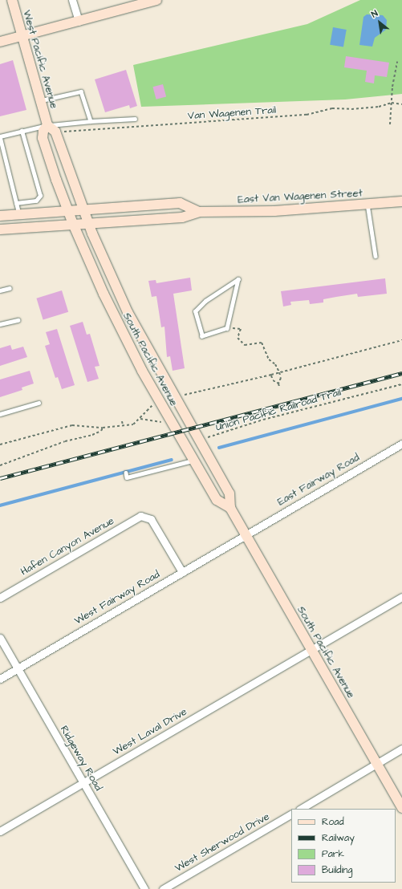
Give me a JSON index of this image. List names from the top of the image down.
{
  "streets": {
    "street": [
      "West Pacific Avenue",
      "East Van Wagenen Street",
      "South Pacific Avenue",
      "East Fairway Road",
      "Hafen Canyon Avenue",
      "West Fairway Road",
      "West Laval Drive",
      "Ridgeway Road",
      "West Sherwood Drive"
    ],
    "path": ["Van Wagenen Trail", "Union Pacific Railroad Trail"]
  },
  "crossings": [
    ["West Pacific Avenue", "East Van Wagenen Street"],
    ["West Pacific Avenue", "South Pacific Avenue"],
    ["East Van Wagenen Street", "South Pacific Avenue"],
    ["South Pacific Avenue", "East Fairway Road"],
    ["South Pacific Avenue", "West Fairway Road"],
    ["South Pacific Avenue", "West Laval Drive"],
    ["East Fairway Road", "West Fairway Road"],
    ["Hafen Canyon Avenue", "West Fairway Road"],
    ["West Fairway Road", "Ridgeway Road"],
    ["West Laval Drive", "Ridgeway Road"]
  ],
  "legend": [
    "Road",
    "Railway",
    "Park",
    "Building"
  ],
  "north": "top left"
}
